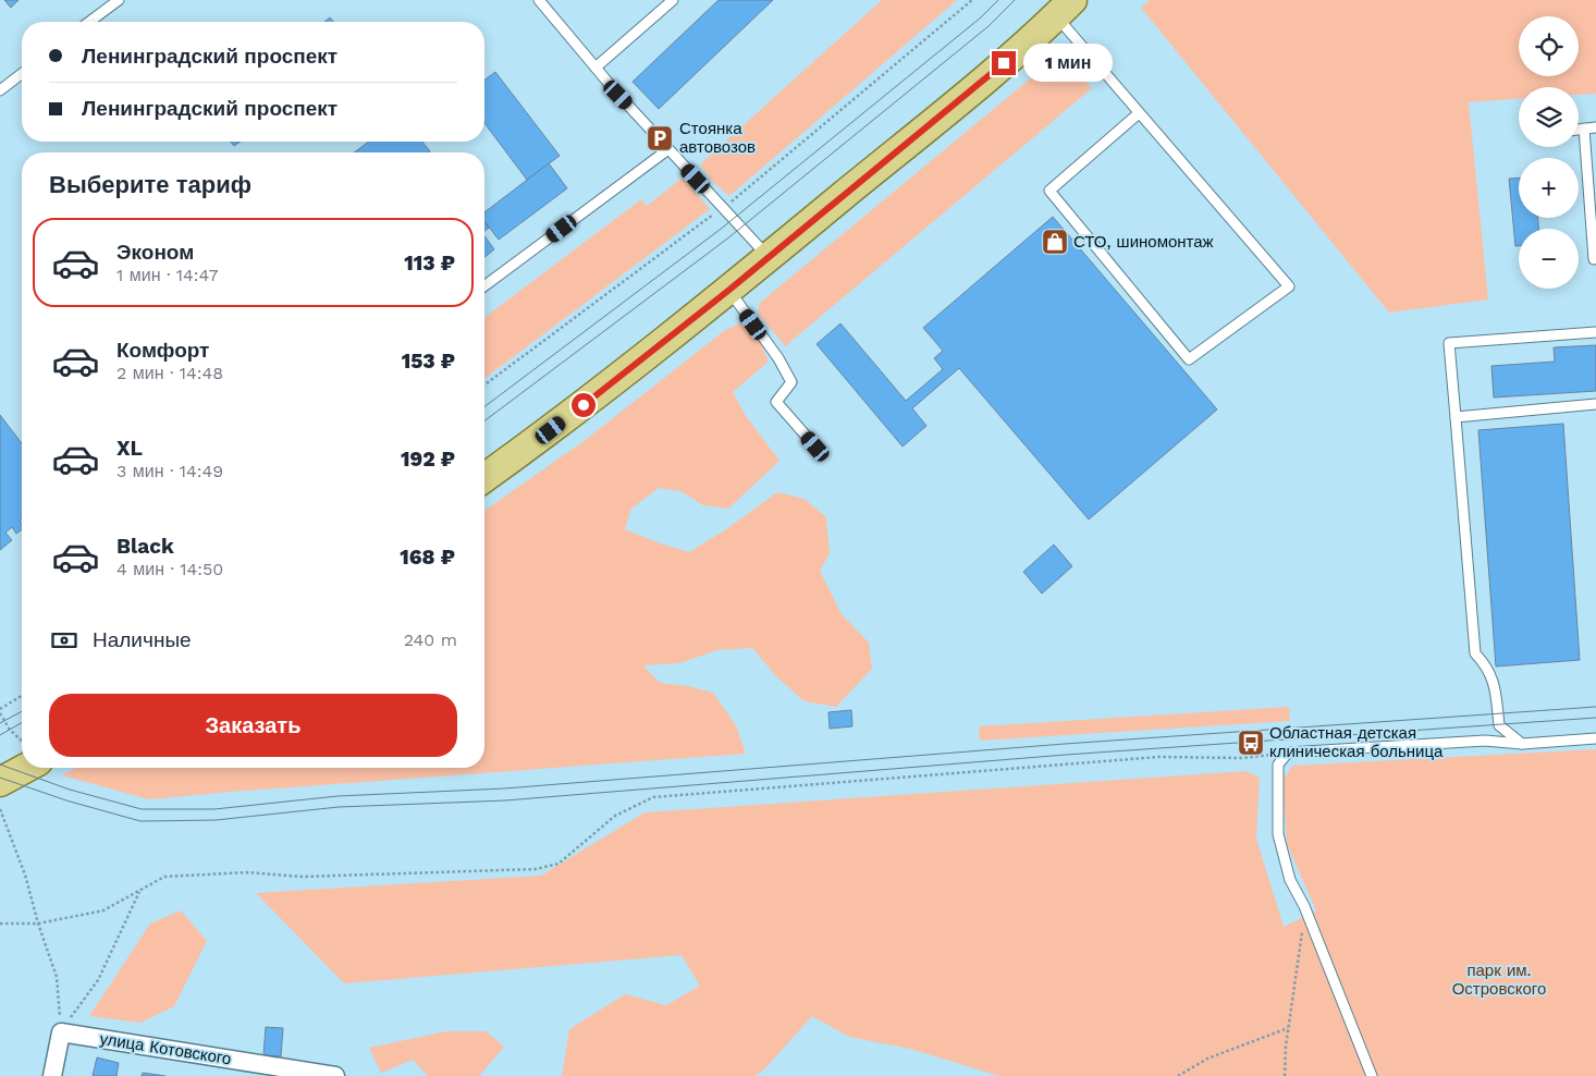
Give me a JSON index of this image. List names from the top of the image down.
{
  "streets": {
    "street": ["улица Котовского"]
  },
  "parks": ["парк им. Островского"],
  "places": {
    "parking": ["Стоянка автовозов"],
    "shop": ["СТО, шиномонтаж"],
    "bus stop": ["Областная детская клиническая больница"]
  },
  "page": {
    "map_buttons": ["+", "−"],
    "banner": ["Ленинградский проспект", "Ленинградский проспект"],
    "bubble": "1 мин",
    "heading": "Выберите тариф",
    "list": [
      {
        "name": "Эконом",
        "note": "1 мин · 14:47",
        "value": "113 ₽"
      },
      {
        "name": "Комфорт",
        "note": "2 мин · 14:48",
        "value": "153 ₽"
      },
      {
        "name": "XL",
        "note": "3 мин · 14:49",
        "value": "192 ₽"
      },
      {
        "name": "Black",
        "note": "4 мин · 14:50",
        "value": "168 ₽"
      }
    ],
    "pay": ["Наличные", "240 m"],
    "buttons": "Заказать"
  }
}
